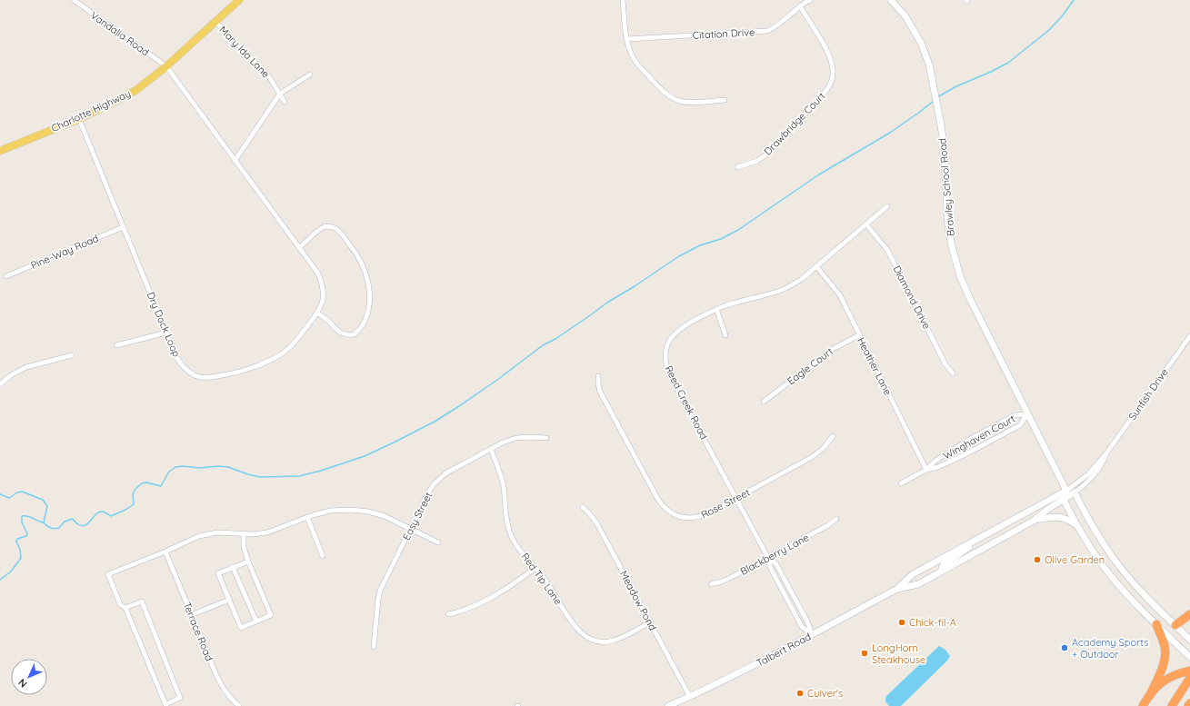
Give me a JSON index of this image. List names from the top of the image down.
{
  "streets": {
    "main road": [
      "Charlotte Highway",
      "Brawley School Road",
      "Sunfish Drive",
      "Talbert Road"
    ],
    "street": [
      "Vandalia Road",
      "Citation Drive",
      "Mary Ida Lane",
      "Drawbridge Court",
      "Pine-Way Road",
      "Diamond Drive",
      "Dry Dock Loop",
      "Eagle Court",
      "Heather Lane",
      "Reed Creek Road",
      "Winghaven Court",
      "Rose Street",
      "Easy Street",
      "Blackberry Lane",
      "Red Tip Lane",
      "Meadow Pond",
      "Terrace Road"
    ]
  },
  "crossings": [
    ["Vandalia Road", "Charlotte Highway"],
    ["Vandalia Road", "Dry Dock Loop"],
    ["Citation Drive", "Drawbridge Court"],
    ["Mary Ida Lane", "Charlotte Highway"],
    ["Charlotte Highway", "Dry Dock Loop"],
    ["Brawley School Road", "Sunfish Drive"],
    ["Brawley School Road", "Winghaven Court"],
    ["Brawley School Road", "Talbert Road"],
    ["Pine-Way Road", "Dry Dock Loop"],
    ["Diamond Drive", "Reed Creek Road"],
    ["Eagle Court", "Heather Lane"],
    ["Heather Lane", "Reed Creek Road"],
    ["Heather Lane", "Winghaven Court"],
    ["Sunfish Drive", "Talbert Road"],
    ["Reed Creek Road", "Rose Street"],
    ["Reed Creek Road", "Blackberry Lane"],
    ["Reed Creek Road", "Talbert Road"],
    ["Easy Street", "Red Tip Lane"],
    ["Red Tip Lane", "Meadow Pond"],
    ["Meadow Pond", "Talbert Road"]
  ],
  "places": [
    "Olive Garden",
    "Chick-fil-A",
    "Academy Sports + Outdoor",
    "LongHorn Steakhouse",
    "Culver's"
  ],
  "north": "bottom left"
}
